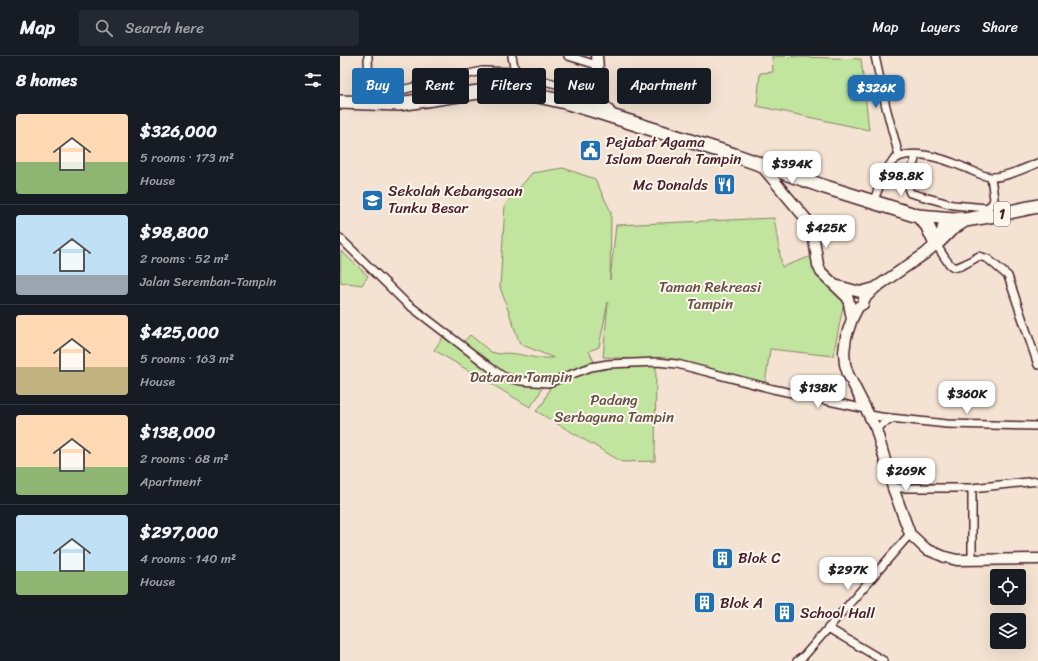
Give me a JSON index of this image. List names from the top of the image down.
{
  "streets": {
    "highway": ["1"]
  },
  "parks": ["Taman Rekreasi Tampin", "Dataran Tampin", "Padang Serbaguna Tampin"],
  "places": {
    "public building": ["Pejabat Agama Islam Daerah Tampin"],
    "restaurant": ["Mc Donalds"],
    "school or university": ["Sekolah Kebangsaan Tunku Besar"],
    "building": ["Blok C", "Blok A", "School Hall"]
  },
  "page": {
    "header": "Map",
    "search": "Search here",
    "nav": ["Map", "Layers", "Share"],
    "heading": "8 homes",
    "chip": [
      "Buy",
      "Rent",
      "Filters",
      "New",
      "Apartment"
    ],
    "price": [
      "$326K",
      "$394K",
      "$98.8K",
      "$425K",
      "$138K",
      "$360K",
      "$269K",
      "$297K"
    ],
    "list": [
      {
        "name": "$326,000",
        "note": "5 rooms · 173 m² · House"
      },
      {
        "name": "$98,800",
        "note": "2 rooms · 52 m² · Jalan Seremban-Tampin"
      },
      {
        "name": "$425,000",
        "note": "5 rooms · 163 m² · House"
      },
      {
        "name": "$138,000",
        "note": "2 rooms · 68 m² · Apartment"
      },
      {
        "name": "$297,000",
        "note": "4 rooms · 140 m² · House"
      }
    ]
  }
}
